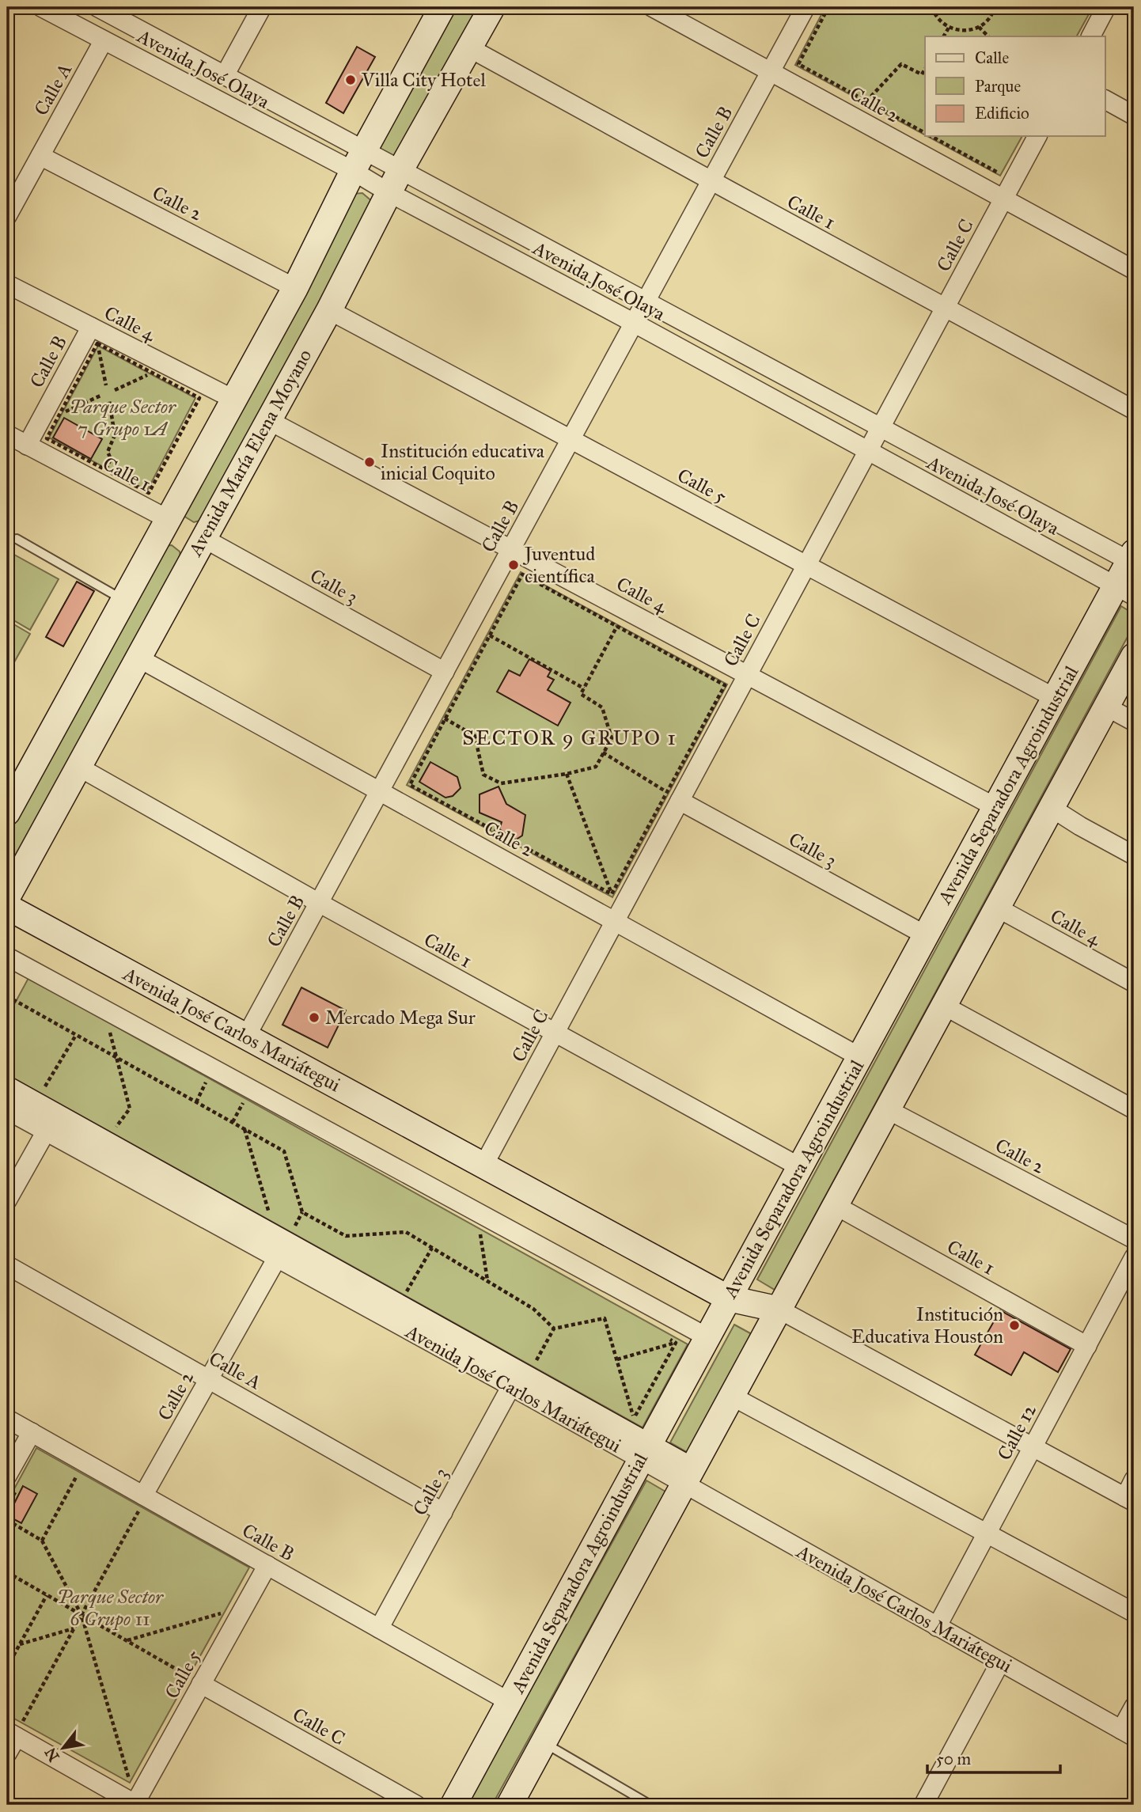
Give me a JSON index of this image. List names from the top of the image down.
{
  "streets": {
    "street": [
      "Avenida José Olaya",
      "Calle A",
      "Calle 2",
      "Calle B",
      "Calle 1",
      "Calle C",
      "Calle 4",
      "Avenida María Elena Moyano",
      "Calle 5",
      "Calle 3",
      "Avenida Separadora Agroindustrial",
      "Avenida José Carlos Mariátegui",
      "Calle 12"
    ]
  },
  "crossings": [
    ["Avenida José Olaya", "Calle A"],
    ["Avenida José Olaya", "Calle B"],
    ["Avenida José Olaya", "Calle C"],
    ["Avenida José Olaya", "Avenida María Elena Moyano"],
    ["Avenida José Olaya", "Avenida Separadora Agroindustrial"],
    ["Calle A", "Calle 2"],
    ["Calle A", "Calle 3"],
    ["Calle 2", "Calle B"],
    ["Calle 2", "Calle C"],
    ["Calle 2", "Avenida María Elena Moyano"],
    ["Calle 2", "Avenida Separadora Agroindustrial"],
    ["Calle 2", "Avenida José Carlos Mariátegui"],
    ["Calle B", "Calle 1"],
    ["Calle B", "Calle 4"],
    ["Calle B", "Calle 5"],
    ["Calle B", "Calle 3"],
    ["Calle B", "Avenida Separadora Agroindustrial"],
    ["Calle B", "Avenida José Carlos Mariátegui"],
    ["Calle 1", "Calle C"],
    ["Calle 1", "Avenida María Elena Moyano"],
    ["Calle 1", "Avenida Separadora Agroindustrial"],
    ["Calle 1", "Calle 12"],
    ["Calle C", "Calle 4"],
    ["Calle C", "Calle 5"],
    ["Calle C", "Calle 3"],
    ["Calle C", "Avenida José Carlos Mariátegui"],
    ["Calle 4", "Avenida María Elena Moyano"],
    ["Calle 4", "Avenida Separadora Agroindustrial"],
    ["Avenida María Elena Moyano", "Calle 5"],
    ["Avenida María Elena Moyano", "Calle 3"],
    ["Calle 5", "Avenida Separadora Agroindustrial"],
    ["Calle 3", "Avenida Separadora Agroindustrial"],
    ["Calle 3", "Avenida José Carlos Mariátegui"],
    ["Avenida Separadora Agroindustrial", "Avenida José Carlos Mariátegui"],
    ["Avenida José Carlos Mariátegui", "Calle 12"]
  ],
  "districts": ["SECTOR 9 GRUPO 1"],
  "parks": ["Parque Sector 7 Grupo 1A", "Parque Sector 6 Grupo 11"],
  "places": [
    "Villa City Hotel",
    "Institución educativa inicial Coquito",
    "Juventud científica",
    "Mercado Mega Sur",
    "Institución Educativa Houston"
  ],
  "legend": ["Calle", "Parque", "Edificio"],
  "scale_bar": "50 m",
  "north": "bottom left"
}
